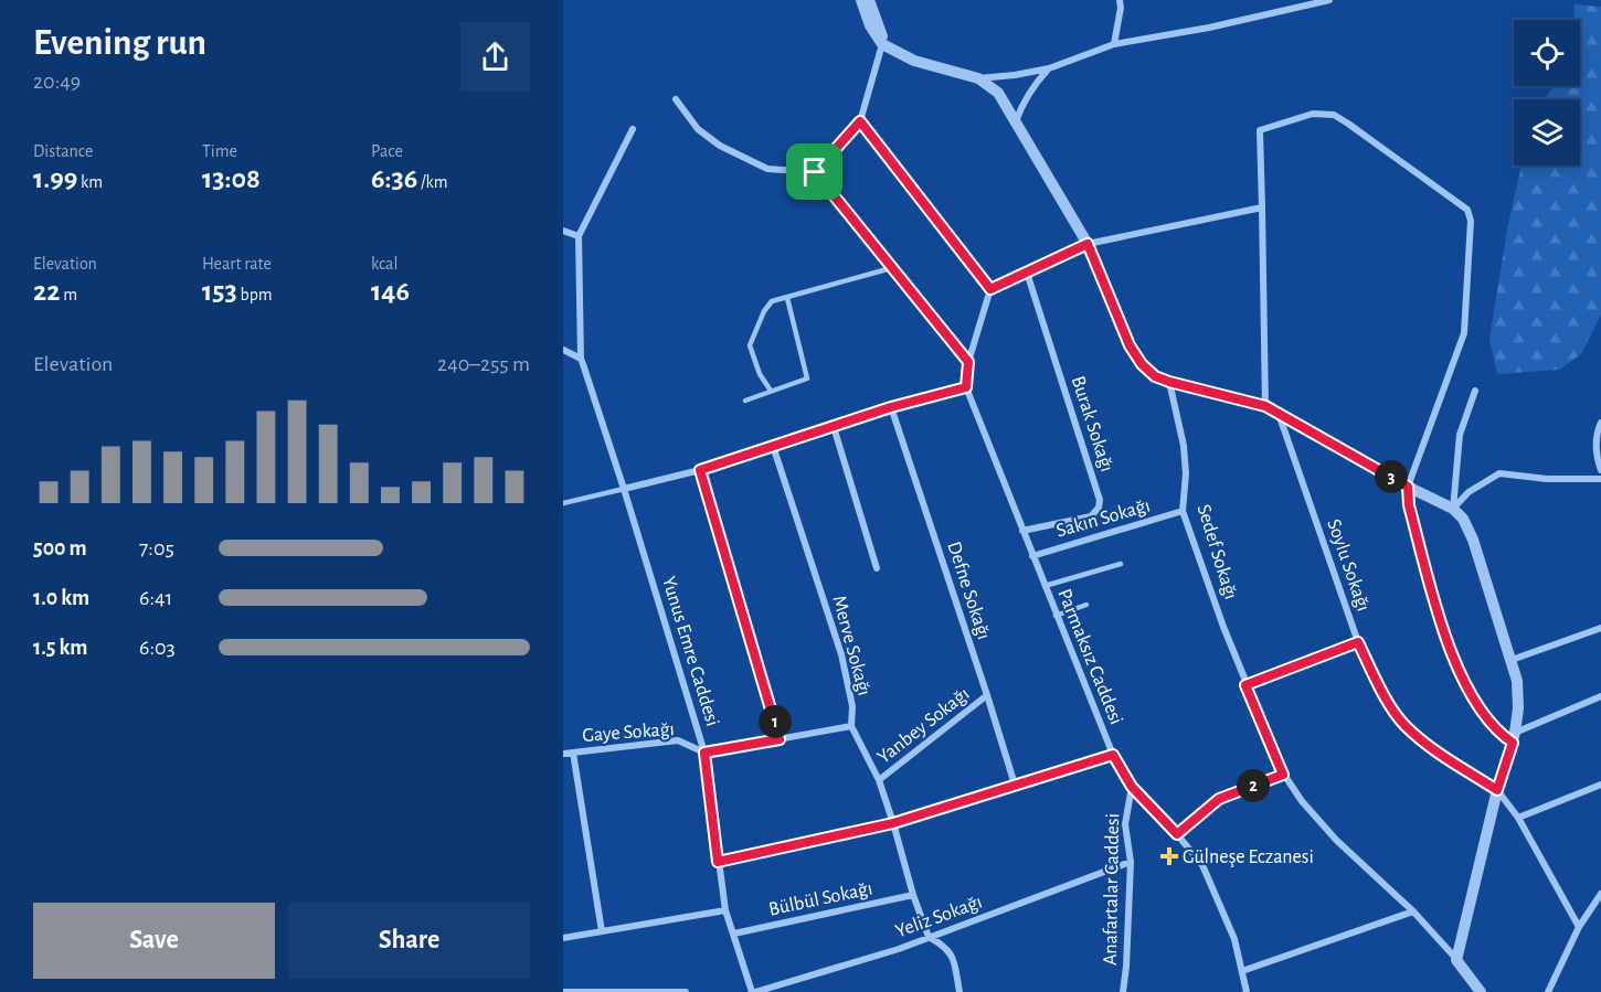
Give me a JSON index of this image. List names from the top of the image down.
{
  "streets": {
    "street": [
      "Burak Sokağı",
      "Sakın Sokağı",
      "Sedef Sokağı",
      "Soylu Sokağı",
      "Defne Sokağı",
      "Merve Sokağı",
      "Yunus Emre Caddesi",
      "Parmaksız Caddesi",
      "Yanbey Sokağı",
      "Gaye Sokağı",
      "Anafartalar Caddesi",
      "Bülbül Sokağı",
      "Yeliz Sokağı"
    ]
  },
  "crossings": [
    ["Burak Sokağı", "Parmaksız Caddesi"],
    ["Sakın Sokağı", "Sedef Sokağı"],
    ["Sakın Sokağı", "Parmaksız Caddesi"],
    ["Defne Sokağı", "Yanbey Sokağı"],
    ["Merve Sokağı", "Yanbey Sokağı"],
    ["Merve Sokağı", "Bülbül Sokağı"],
    ["Merve Sokağı", "Yeliz Sokağı"],
    ["Yunus Emre Caddesi", "Gaye Sokağı"],
    ["Yunus Emre Caddesi", "Bülbül Sokağı"],
    ["Yunus Emre Caddesi", "Yeliz Sokağı"],
    ["Parmaksız Caddesi", "Anafartalar Caddesi"],
    ["Anafartalar Caddesi", "Yeliz Sokağı"]
  ],
  "places": {
    "health": ["Gülneşe Eczanesi"]
  },
  "page": {
    "heading": ["Evening run", "20:49"],
    "stats": [
      ["Distance", "1.99 km"],
      ["Time", "13:08"],
      ["Pace", "6:36 /km"],
      ["Elevation", "22 m"],
      ["Heart rate", "153 bpm"],
      ["kcal", "146"]
    ],
    "chart": ["Elevation", "240–255 m"],
    "pins": ["3", "1", "2"],
    "list": [
      {
        "name": "500 m",
        "note": "7:05"
      },
      {
        "name": "1.0 km",
        "note": "6:41"
      },
      {
        "name": "1.5 km",
        "note": "6:03"
      }
    ],
    "buttons": ["Save", "Share"]
  }
}
